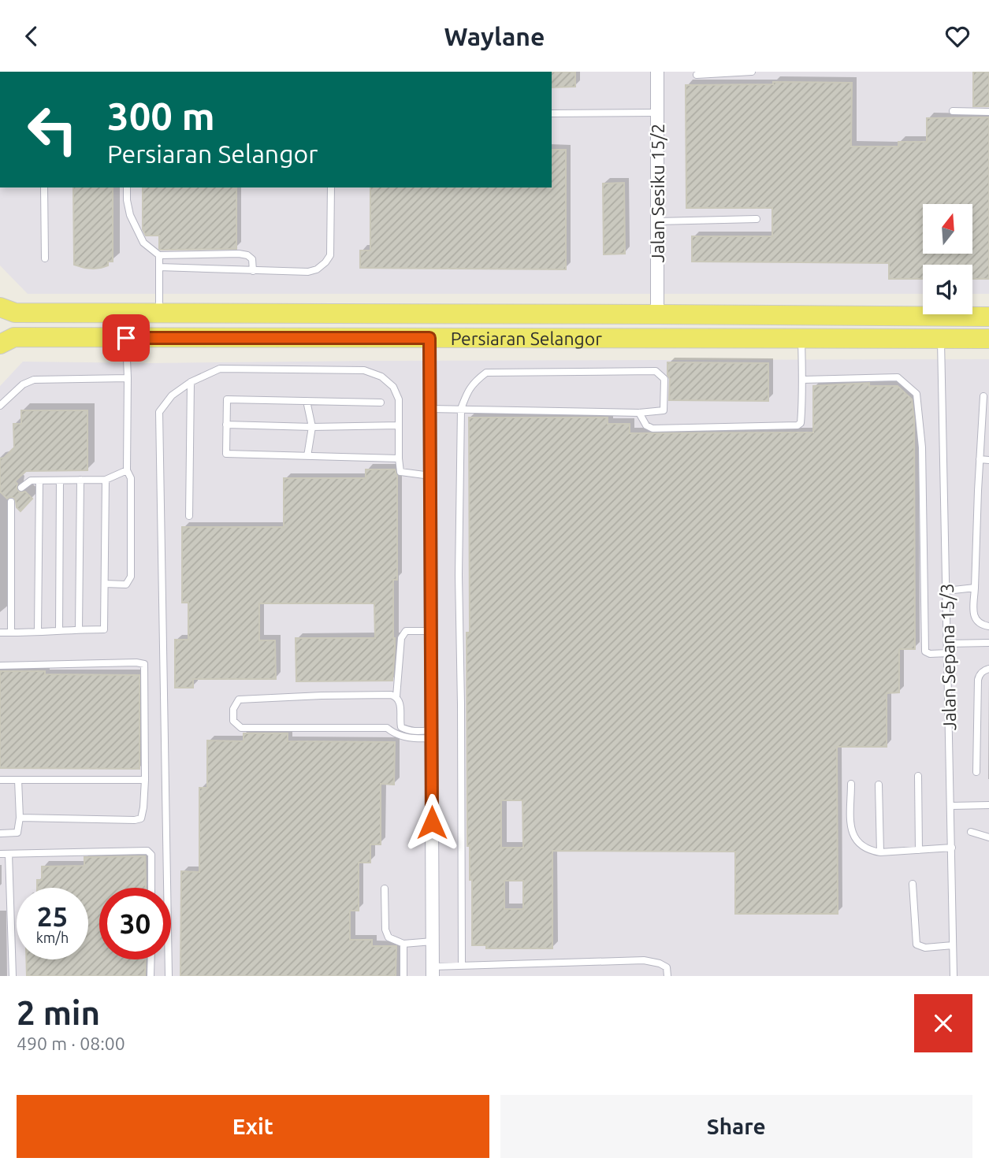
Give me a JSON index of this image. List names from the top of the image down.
{
  "streets": {
    "main road": ["Persiaran Selangor"],
    "street": ["Jalan Sesiku 15/2"],
    "lane": ["Jalan Sepana 15/3"]
  },
  "crossings": [
    ["Jalan Sesiku 15/2", "Persiaran Selangor"],
    ["Persiaran Selangor", "Jalan Sepana 15/3"]
  ],
  "north": "top",
  "page": {
    "header": "Waylane",
    "turn": ["300 m", "Persiaran Selangor"],
    "speed": "25 km/h",
    "limit": "30",
    "heading": ["2 min", "490 m · 08:00"],
    "buttons": ["Exit", "Share"]
  }
}
